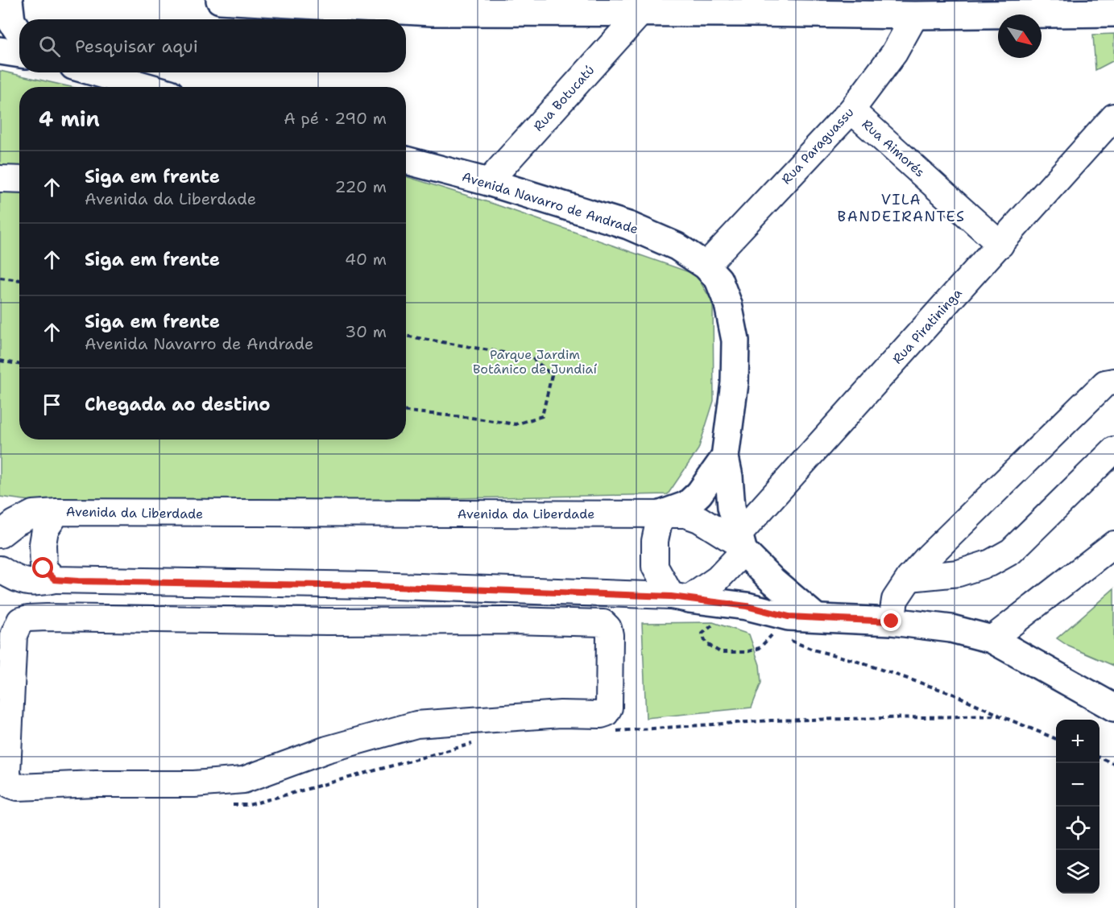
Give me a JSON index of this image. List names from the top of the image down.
{
  "streets": {
    "main road": ["Avenida Navarro de Andrade"],
    "street": [
      "Rua Botucatú",
      "Rua Paraguassu",
      "Rua Aimorés",
      "Rua Piratininga",
      "Avenida da Liberdade"
    ]
  },
  "crossings": [
    ["Rua Botucatú", "Avenida Navarro de Andrade"],
    ["Rua Paraguassu", "Rua Aimorés"],
    ["Rua Paraguassu", "Avenida Navarro de Andrade"],
    ["Rua Aimorés", "Rua Piratininga"],
    ["Avenida Navarro de Andrade", "Rua Piratininga"],
    ["Avenida Navarro de Andrade", "Avenida da Liberdade"],
    ["Rua Piratininga", "Avenida da Liberdade"]
  ],
  "districts": ["VILA BANDEIRANTES"],
  "parks": ["Parque Jardim Botânico de Jundiaí"],
  "north": "bottom right",
  "page": {
    "search": "Pesquisar aqui",
    "heading": ["4 min", "A pé · 290 m"],
    "list": [
      ["Siga em frente", "Avenida da Liberdade", "220 m"],
      ["Siga em frente", "40 m"],
      ["Siga em frente", "Avenida Navarro de Andrade", "30 m"],
      "Chegada ao destino"
    ],
    "map_buttons": ["+", "−"]
  }
}
